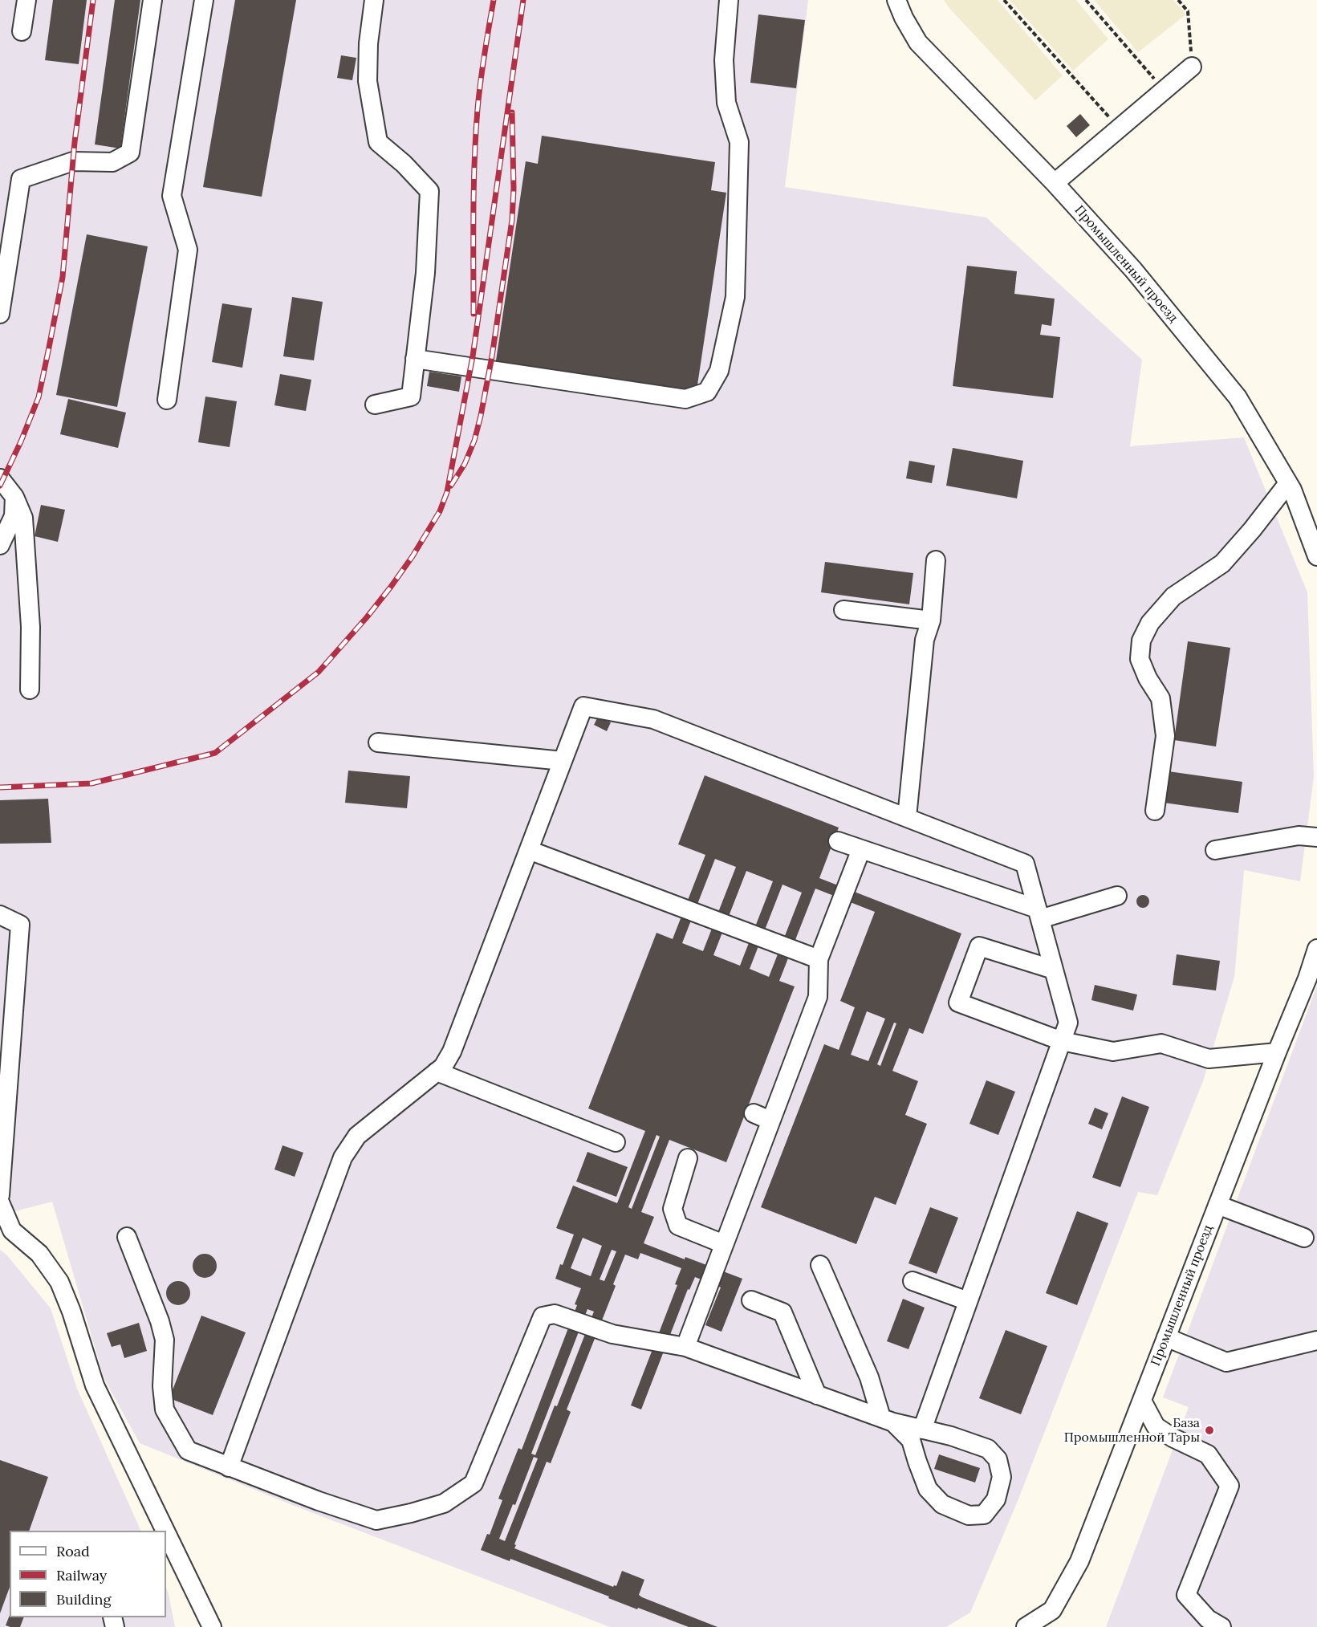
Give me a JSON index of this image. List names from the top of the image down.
{
  "streets": {
    "street": ["Промышленный проезд"]
  },
  "places": ["База Промышленной Тары"],
  "legend": ["Road", "Railway", "Building"]
}
